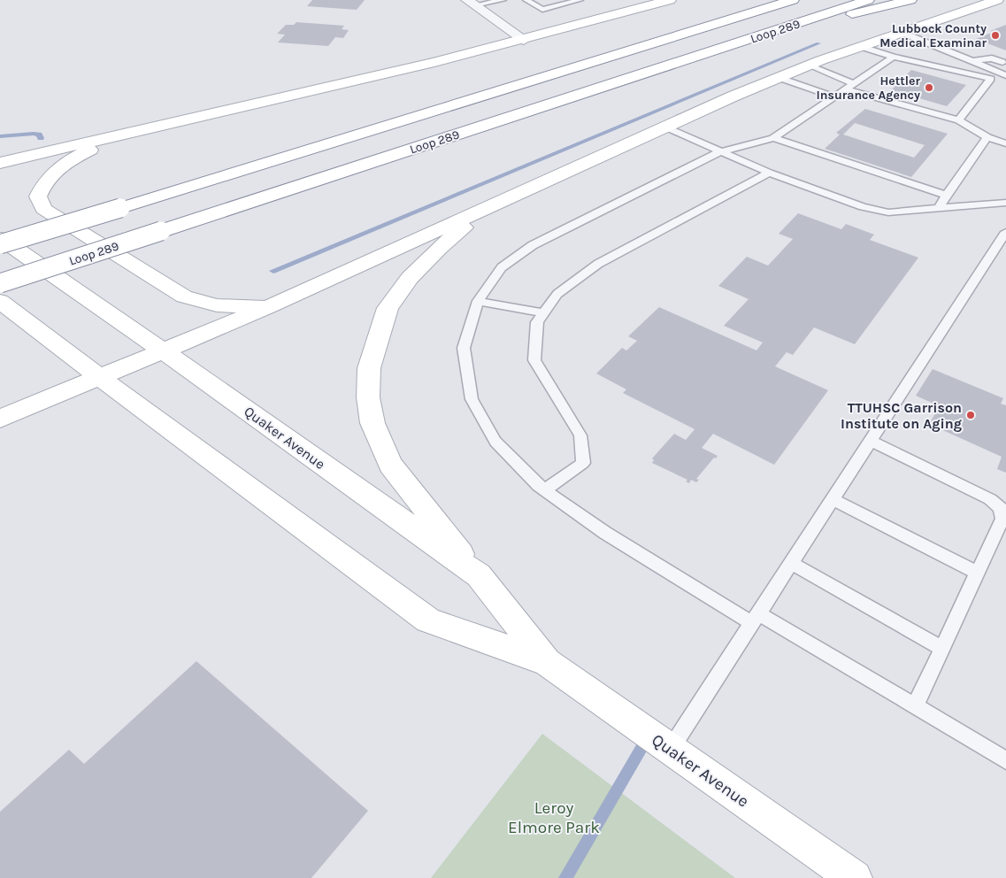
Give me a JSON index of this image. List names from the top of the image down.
{
  "streets": {
    "main road": ["Loop 289", "Quaker Avenue"]
  },
  "parks": ["Leroy Elmore Park"],
  "places": ["Lubbock County Medical Examinar", "Hettler Insurance Agency", "TTUHSC Garrison Institute on Aging"]
}
